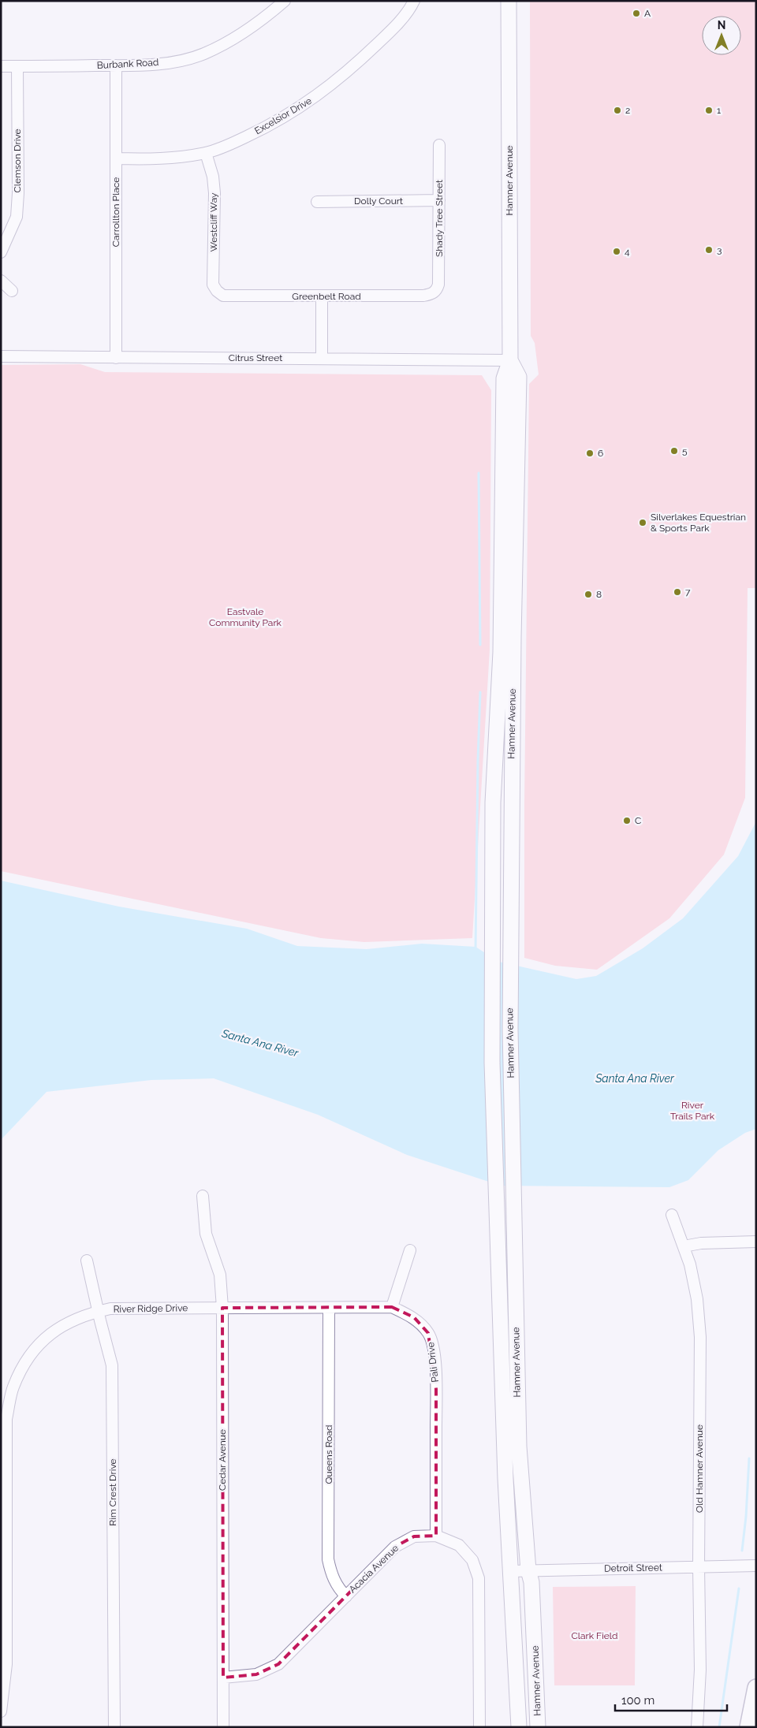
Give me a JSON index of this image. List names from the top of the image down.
{
  "streets": {
    "main road": ["Hamner Avenue"],
    "street": [
      "Burbank Road",
      "Excelsior Drive",
      "Clemson Drive",
      "Dolly Court",
      "Carrollton Place",
      "Shady Tree Street",
      "Westcliff Way",
      "Greenbelt Road",
      "Citrus Street",
      "River Ridge Drive",
      "Pali Drive",
      "Queens Road",
      "Cedar Avenue",
      "Old Hamner Avenue",
      "Rim Crest Drive",
      "Detroit Street",
      "Acacia Avenue"
    ]
  },
  "crossings": [
    ["Burbank Road", "Clemson Drive"],
    ["Burbank Road", "Carrollton Place"],
    ["Excelsior Drive", "Carrollton Place"],
    ["Excelsior Drive", "Westcliff Way"],
    ["Hamner Avenue", "Citrus Street"],
    ["Hamner Avenue", "Detroit Street"],
    ["Dolly Court", "Shady Tree Street"],
    ["Carrollton Place", "Citrus Street"],
    ["Shady Tree Street", "Greenbelt Road"],
    ["Westcliff Way", "Greenbelt Road"],
    ["River Ridge Drive", "Pali Drive"],
    ["River Ridge Drive", "Cedar Avenue"],
    ["River Ridge Drive", "Rim Crest Drive"],
    ["Pali Drive", "Queens Road"],
    ["Pali Drive", "Cedar Avenue"],
    ["Pali Drive", "Acacia Avenue"],
    ["Queens Road", "Acacia Avenue"],
    ["Cedar Avenue", "Acacia Avenue"],
    ["Old Hamner Avenue", "Detroit Street"]
  ],
  "water": ["Santa Ana River"],
  "parks": ["Eastvale Community Park", "River Trails Park", "Clark Field"],
  "places": [
    "A",
    "2",
    "1",
    "3",
    "4",
    "5",
    "6",
    "Silverlakes Equestrian & Sports Park",
    "7",
    "8",
    "C"
  ],
  "scale_bar": "100 m",
  "north": "top"
}
